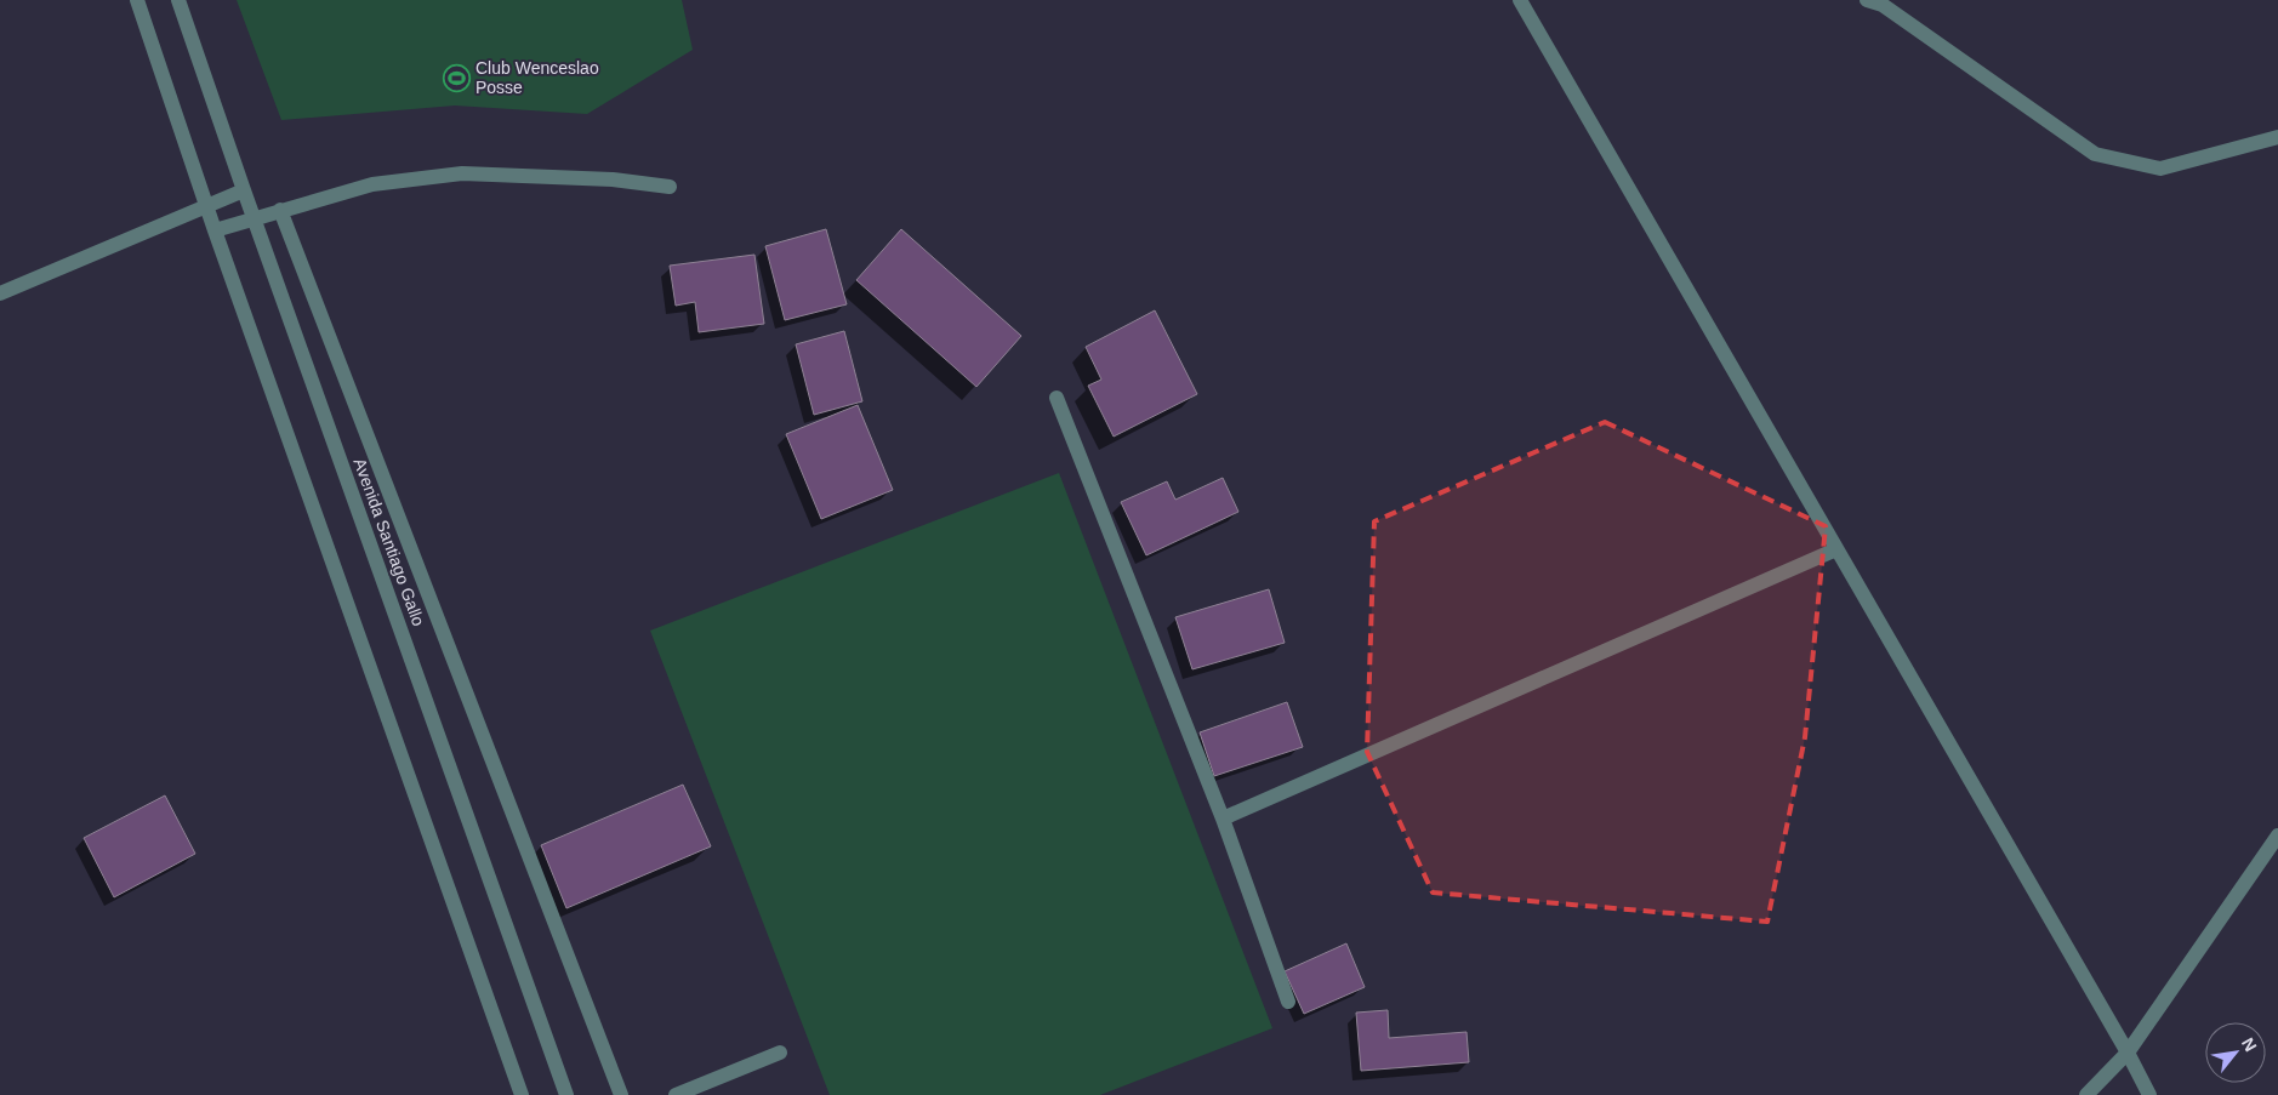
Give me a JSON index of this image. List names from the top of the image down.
{
  "streets": {
    "street": ["Avenida Santiago Gallo"]
  },
  "places": {
    "sports": ["Club Wenceslao Posse"]
  },
  "north": "top right"
}
